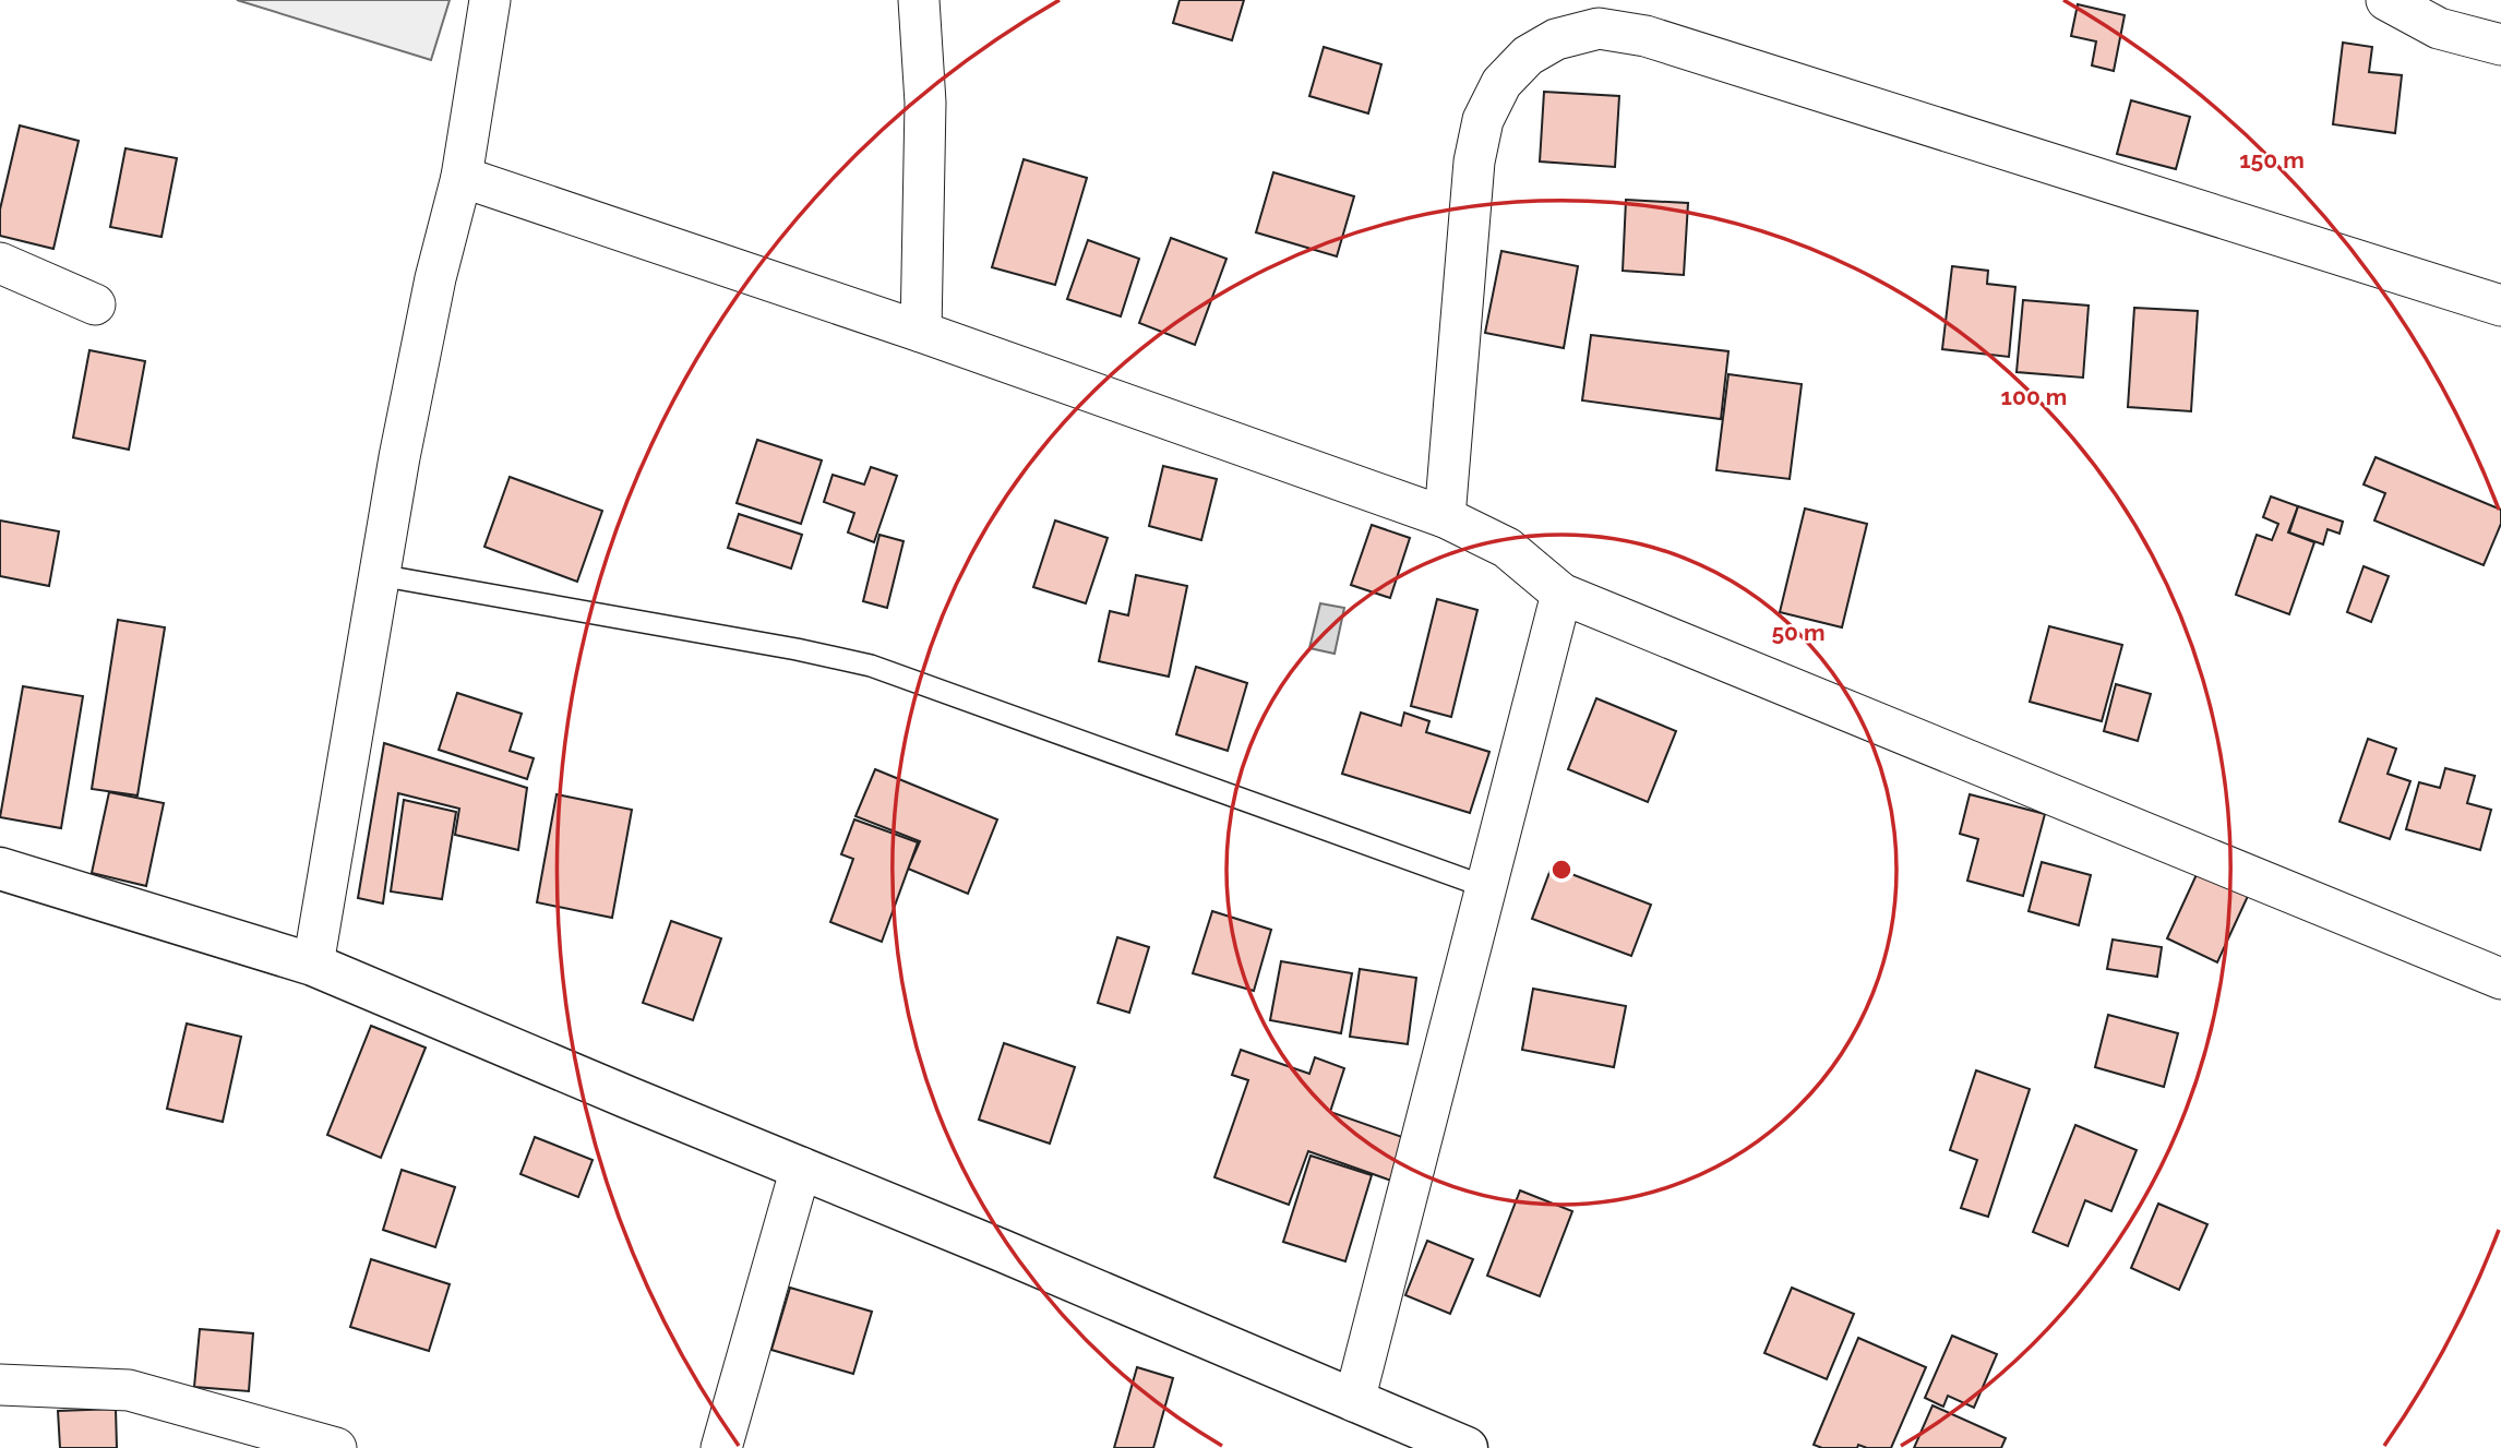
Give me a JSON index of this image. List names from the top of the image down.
{
  "rings": ["150 m", "100 m", "50 m"]
}
